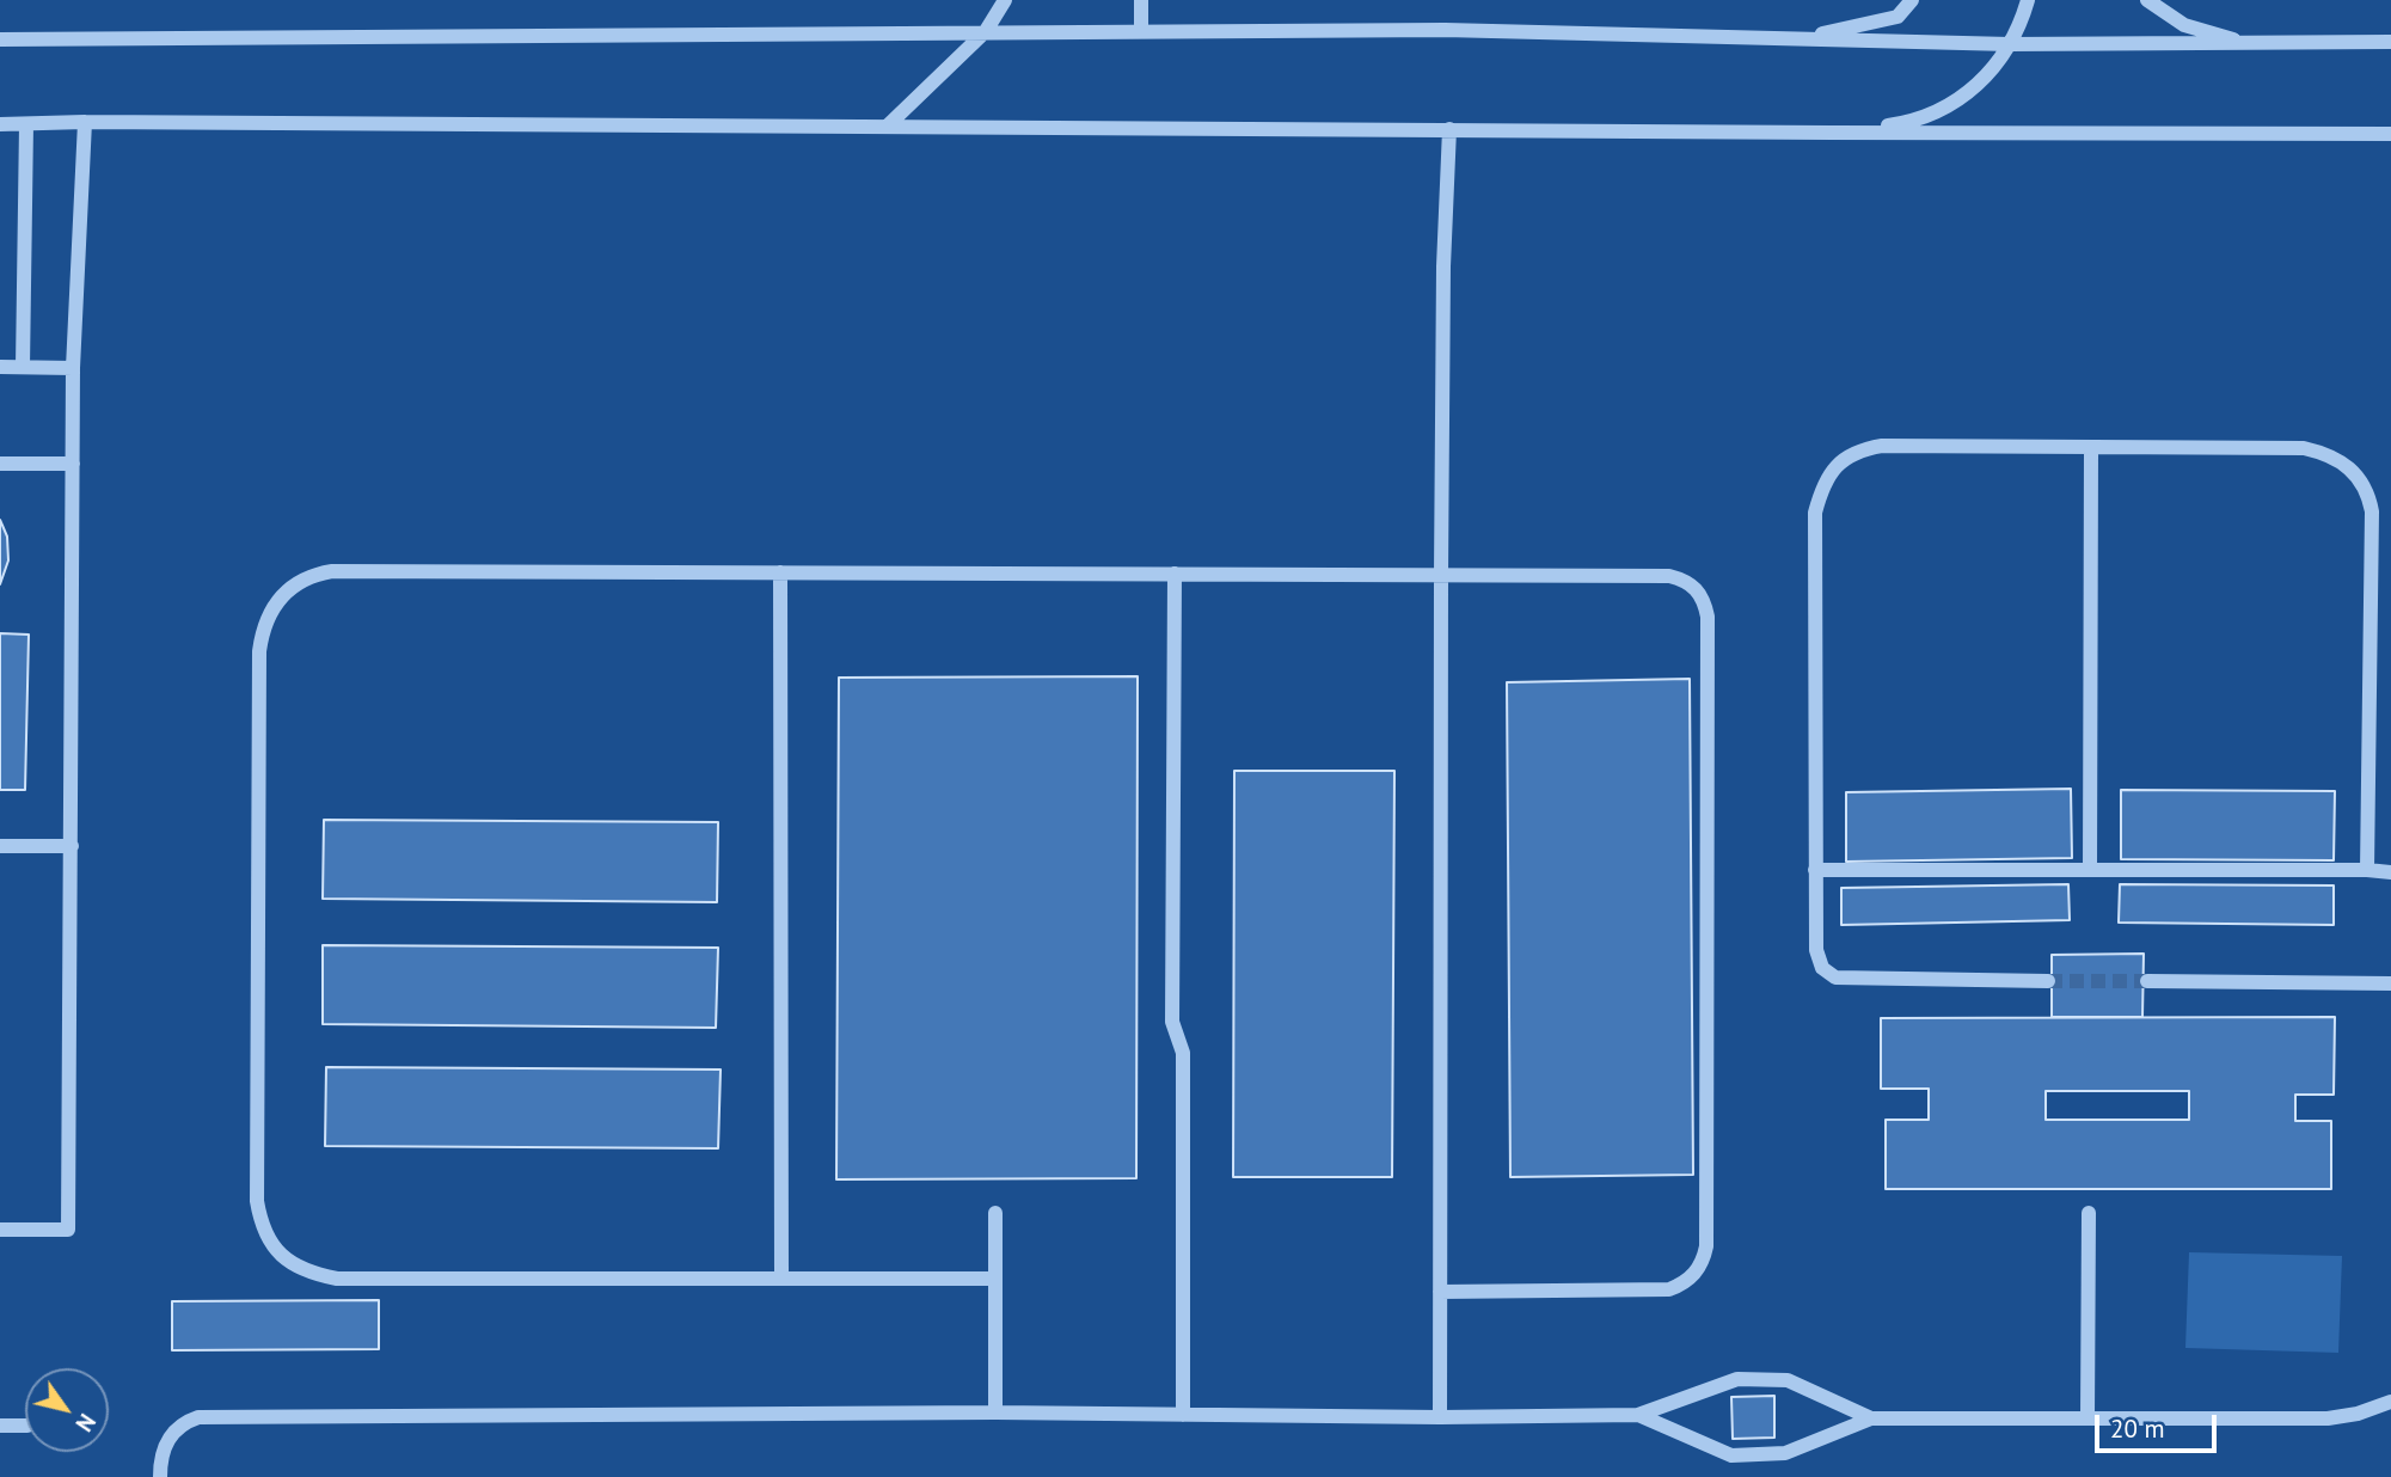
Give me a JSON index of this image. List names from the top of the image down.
{
  "scale_bar": "20 m",
  "north": "bottom right"
}
